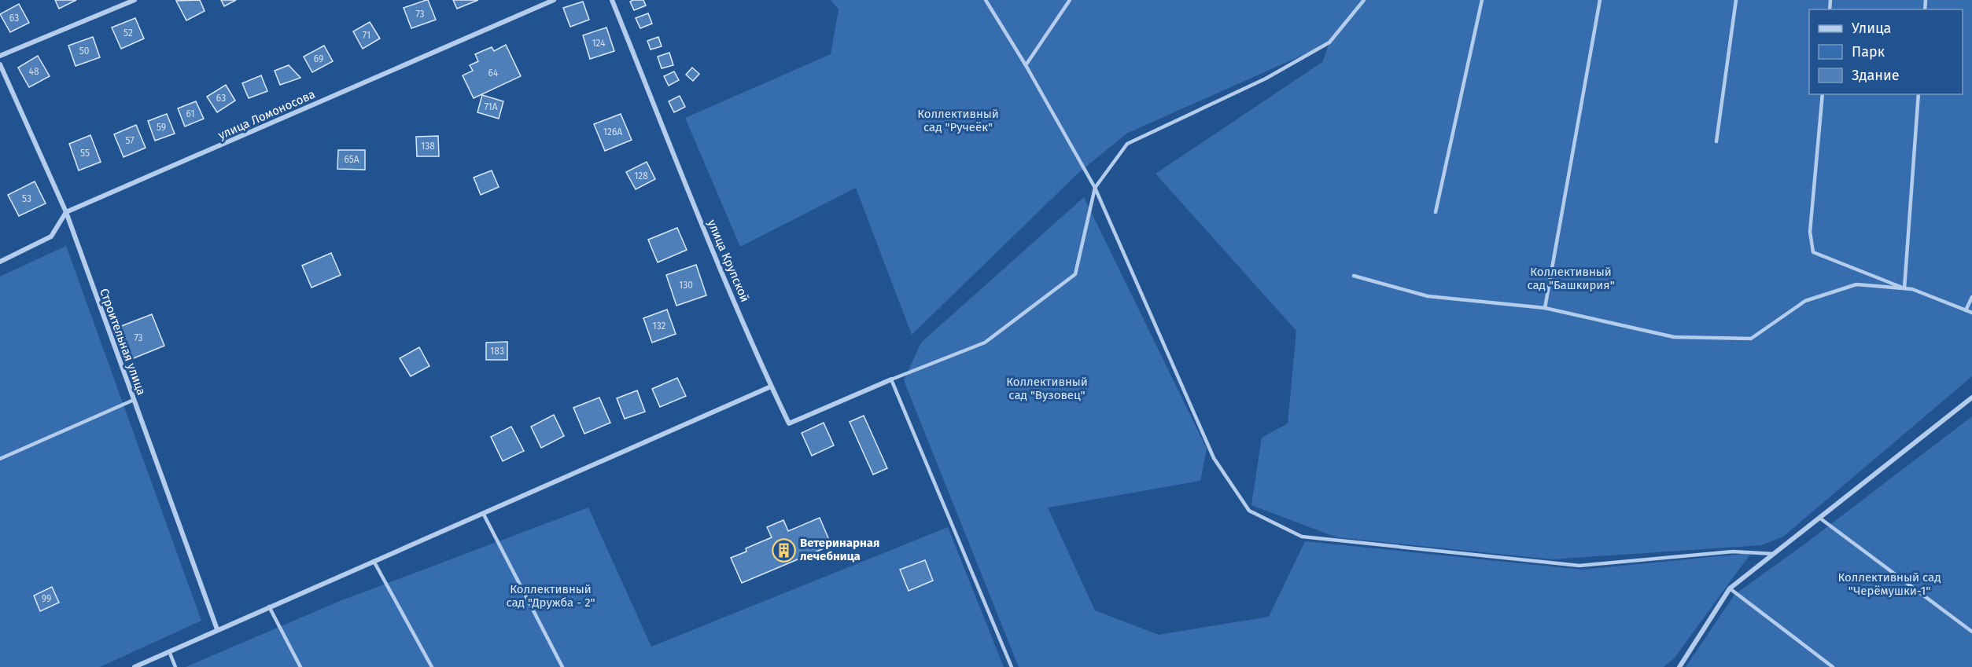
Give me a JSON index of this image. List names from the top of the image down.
{
  "streets": {
    "street": ["улица Ломоносова", "улица Крупской", "Строительная улица"]
  },
  "crossings": [
    ["улица Ломоносова", "Строительная улица"]
  ],
  "parks": [
    "Коллективный сад \"Ручеёк\"",
    "Коллективный сад \"Башкирия\"",
    "Коллективный сад \"Вузовец\"",
    "Коллективный сад \"Черёмушки-1\"",
    "Коллективный сад \"Дружба - 2\""
  ],
  "places": {
    "building": ["Ветеринарная лечебница"]
  },
  "house_numbers": [
    "73",
    "63",
    "52",
    "71",
    "124",
    "50",
    "69",
    "48",
    "64",
    "63",
    "71А",
    "61",
    "59",
    "126А",
    "57",
    "138",
    "55",
    "65А",
    "128",
    "53",
    "130",
    "132",
    "73",
    "183",
    "99"
  ],
  "legend": ["Улица", "Парк", "Здание"]
}
